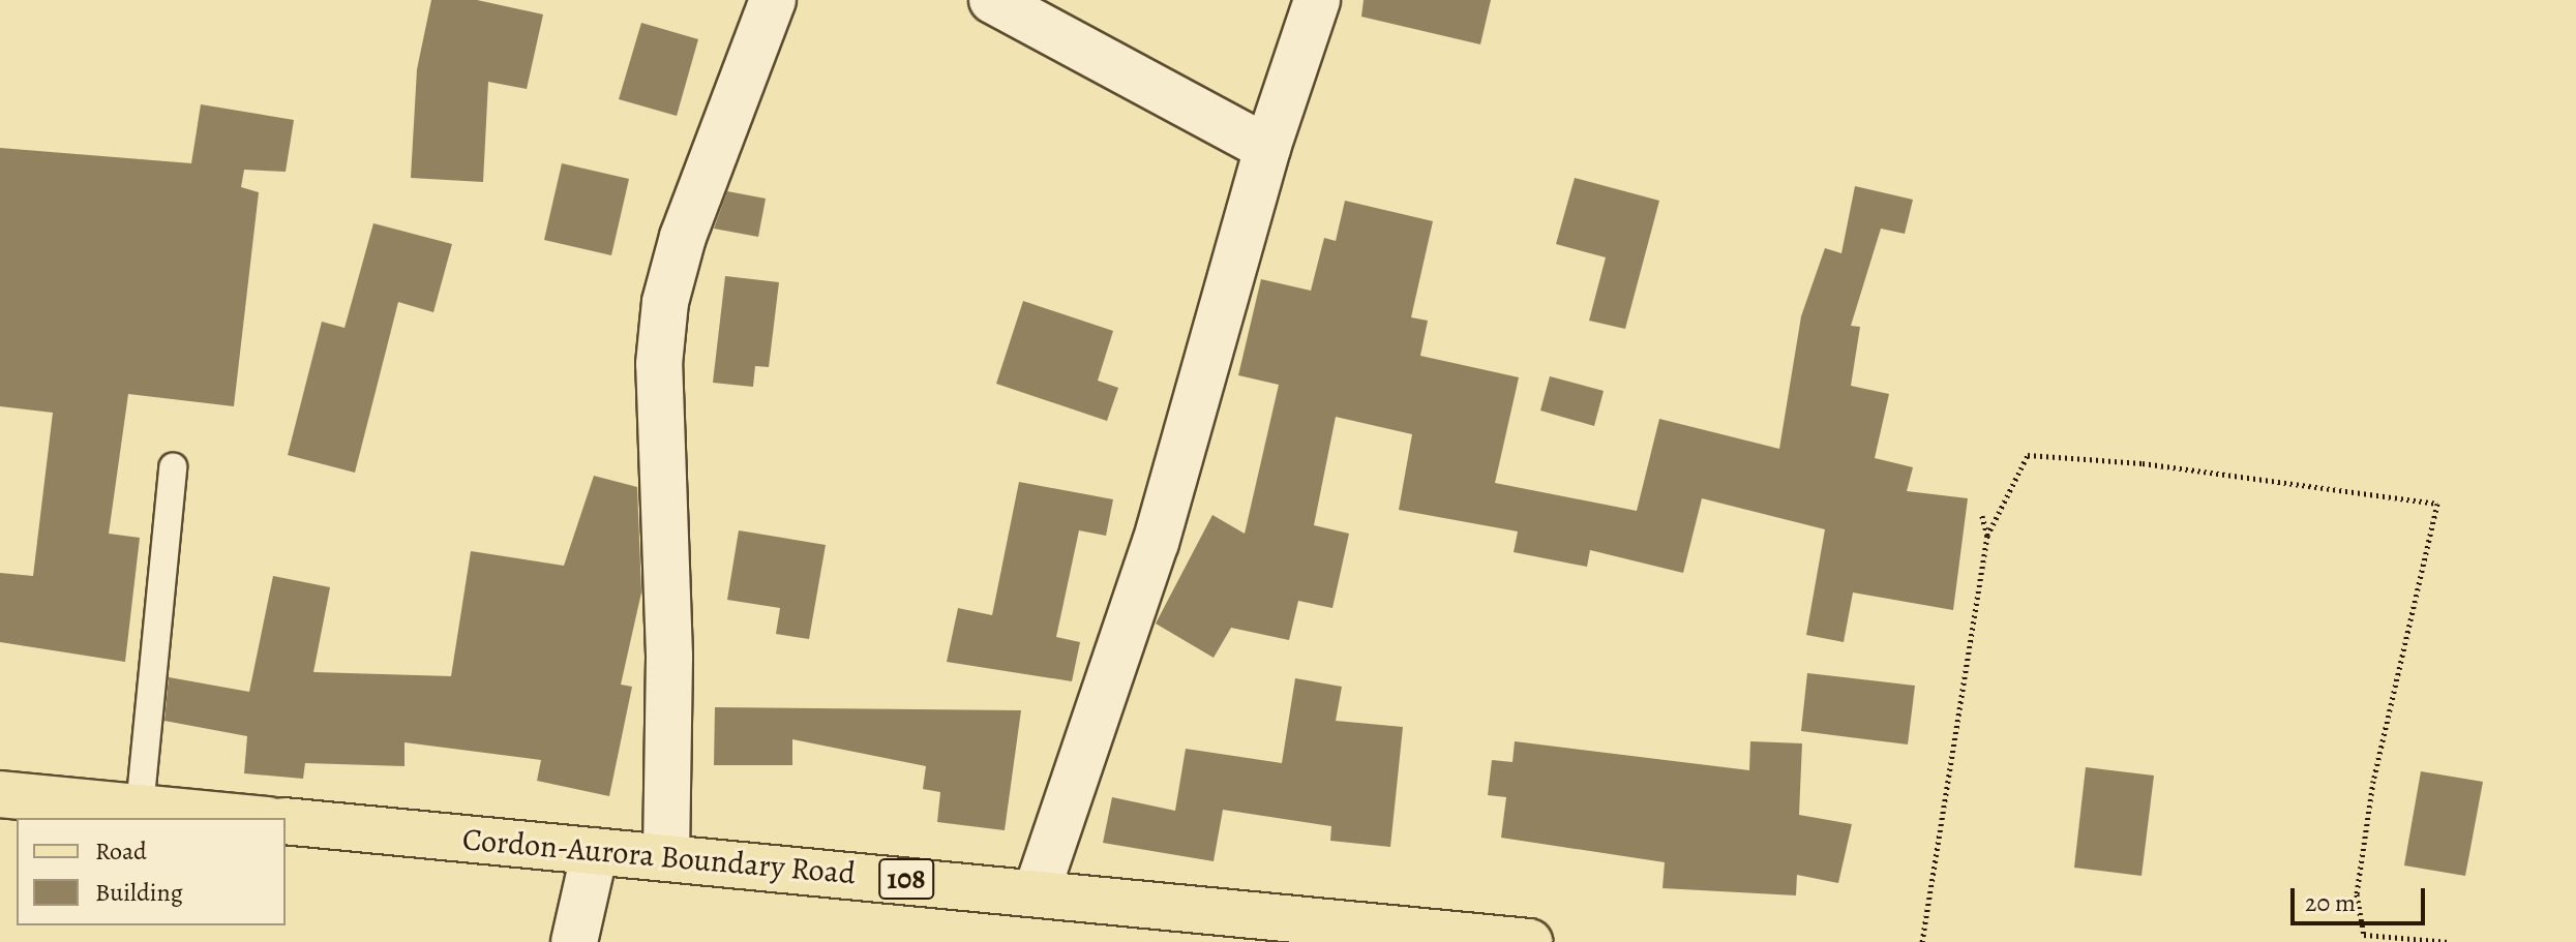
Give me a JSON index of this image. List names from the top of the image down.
{
  "streets": {
    "main road": ["Cordon-Aurora Boundary Road", "108"]
  },
  "legend": ["Road", "Building"],
  "scale_bar": "20 m"
}
